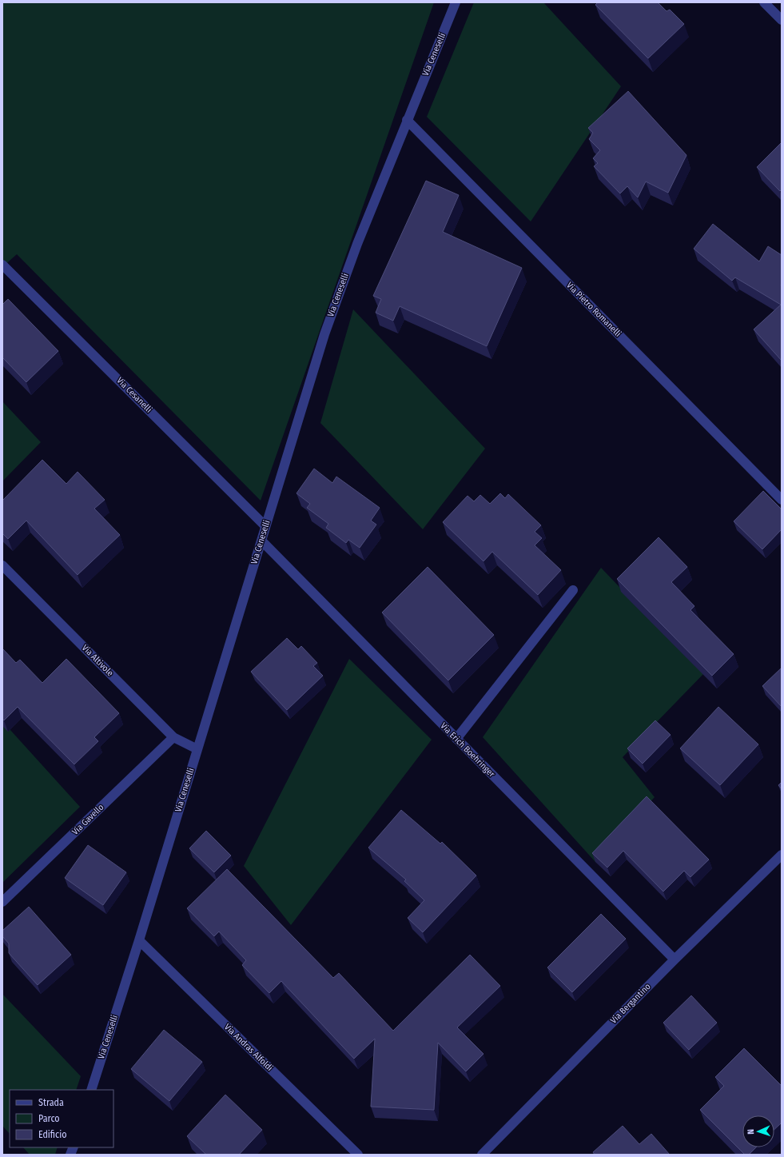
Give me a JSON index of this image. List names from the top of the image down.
{
  "streets": {
    "street": [
      "Via Ceneselli",
      "Via Pietro Romanelli",
      "Via Cesanelli",
      "Via Altivole",
      "Via Erich Boehringer",
      "Via Gavello",
      "Via Bergantino",
      "Via Andras Alfoldi"
    ]
  },
  "crossings": [
    ["Via Ceneselli", "Via Pietro Romanelli"],
    ["Via Ceneselli", "Via Cesanelli"],
    ["Via Ceneselli", "Via Altivole"],
    ["Via Ceneselli", "Via Erich Boehringer"],
    ["Via Ceneselli", "Via Andras Alfoldi"],
    ["Via Altivole", "Via Gavello"],
    ["Via Erich Boehringer", "Via Bergantino"]
  ],
  "legend": ["Strada", "Parco", "Edificio"],
  "north": "left"
}
